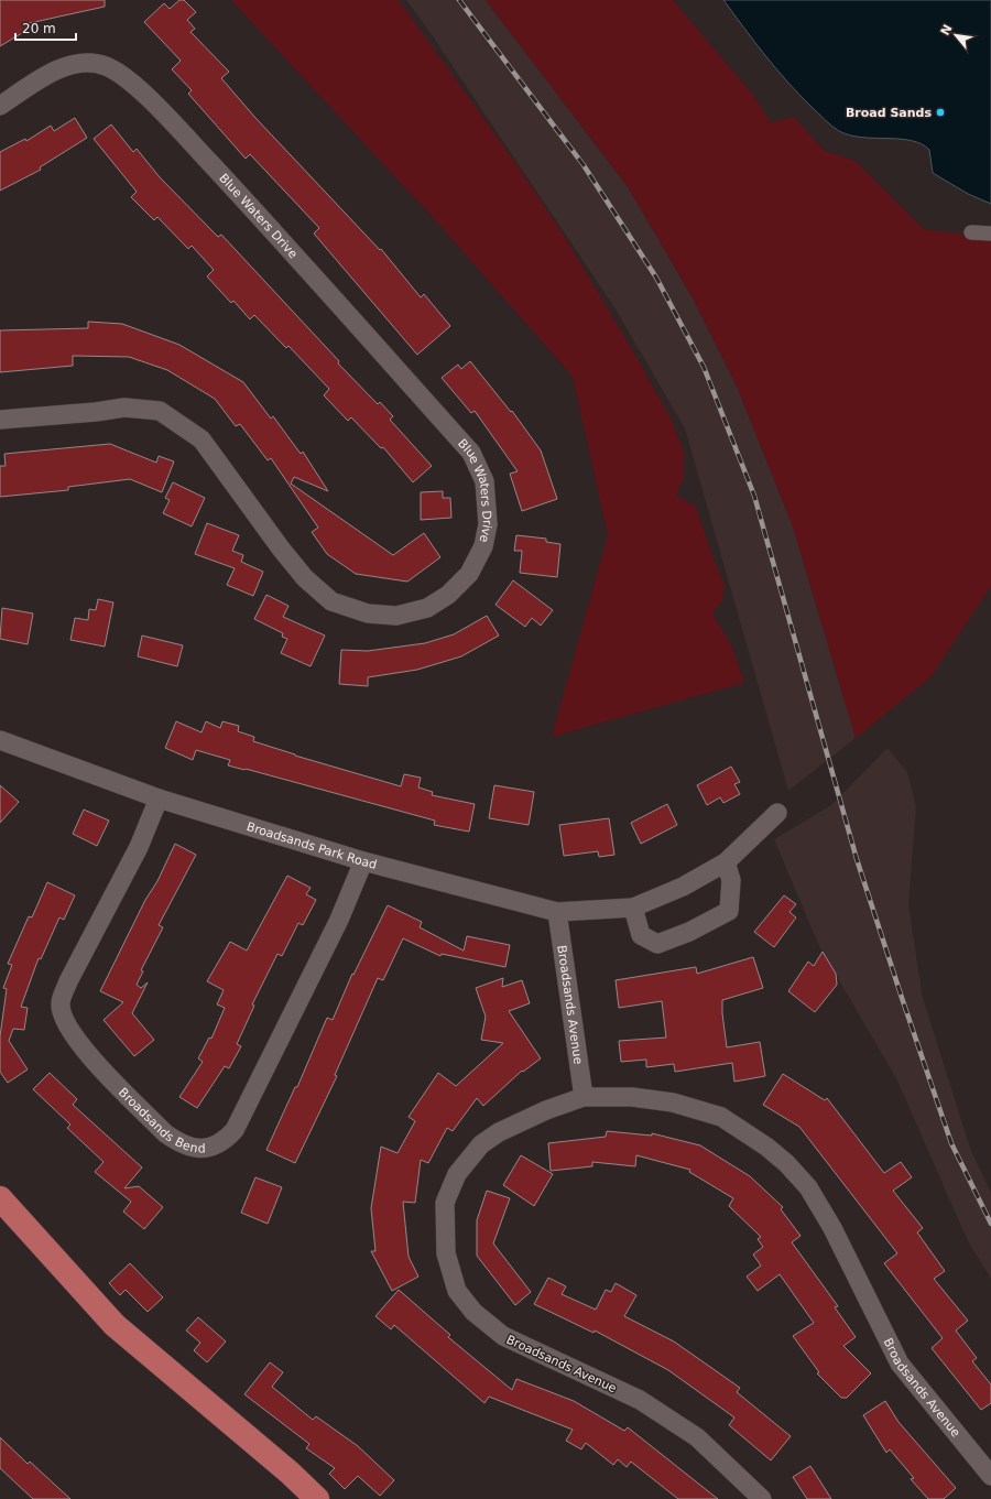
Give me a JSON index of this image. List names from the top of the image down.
{
  "streets": {
    "street": [
      "Blue Waters Drive",
      "Broadsands Park Road",
      "Broadsands Avenue",
      "Broadsands Bend"
    ]
  },
  "crossings": [
    ["Broadsands Park Road", "Broadsands Avenue"],
    ["Broadsands Park Road", "Broadsands Bend"]
  ],
  "places": ["Broad Sands"],
  "scale_bar": "20 m",
  "north": "top left"
}
